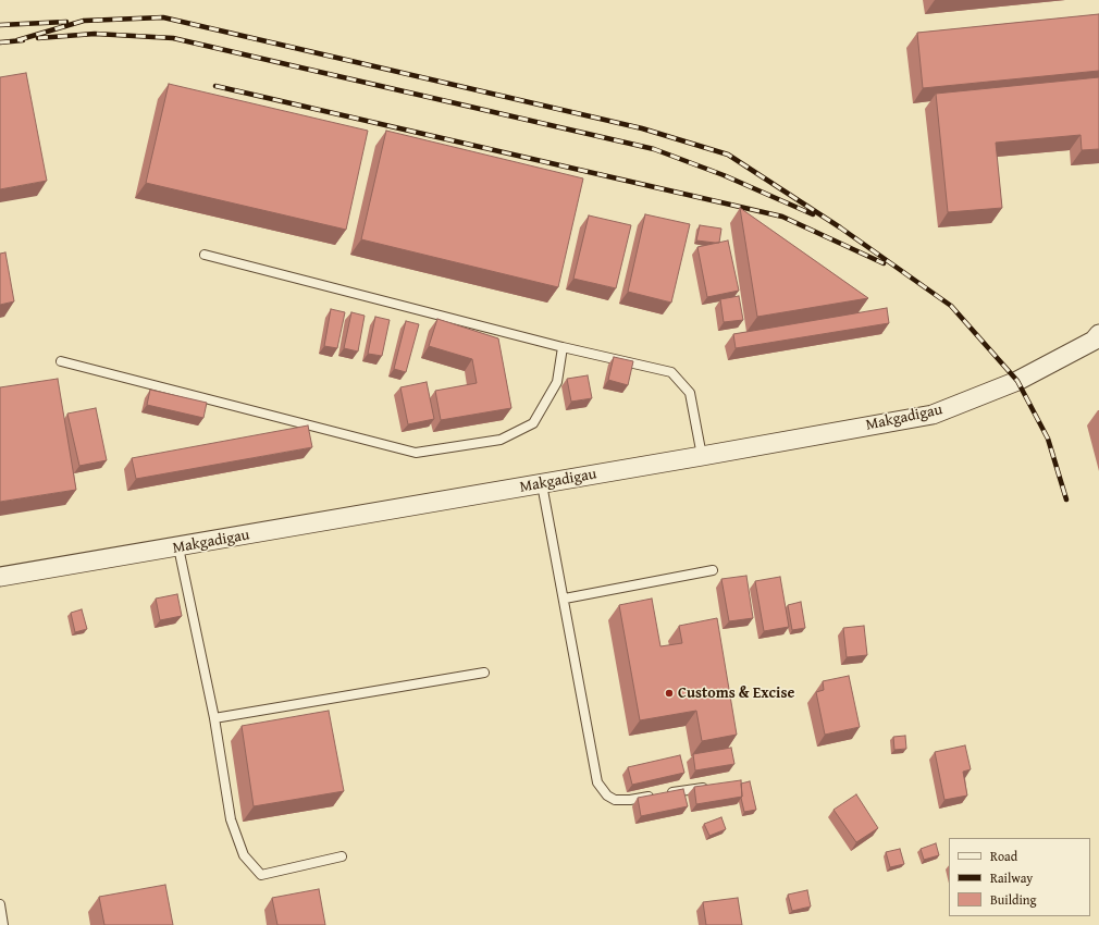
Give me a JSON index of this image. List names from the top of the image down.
{
  "streets": {
    "street": ["Makgadigau"]
  },
  "places": ["Customs & Excise"],
  "legend": ["Road", "Railway", "Building"]
}
